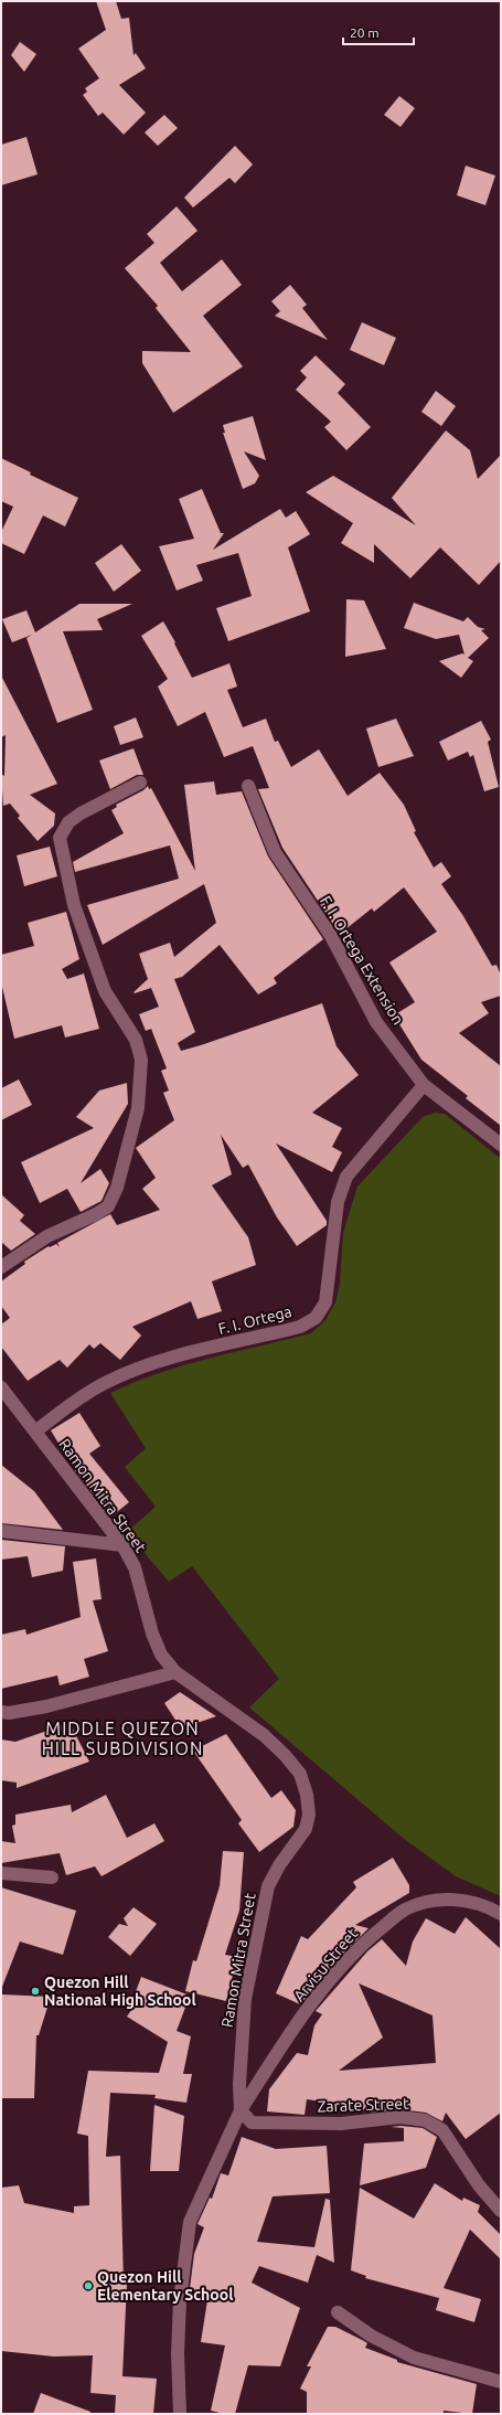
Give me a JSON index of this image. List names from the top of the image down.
{
  "streets": {
    "street": [
      "F. I. Ortega Extension",
      "F. I. Ortega",
      "Ramon Mitra Street",
      "Arvisu Street",
      "Zarate Street"
    ]
  },
  "crossings": [
    ["F. I. Ortega Extension", "F. I. Ortega"],
    ["F. I. Ortega", "Ramon Mitra Street"],
    ["Ramon Mitra Street", "Arvisu Street"],
    ["Ramon Mitra Street", "Zarate Street"],
    ["Arvisu Street", "Zarate Street"]
  ],
  "districts": ["MIDDLE QUEZON HILL SUBDIVISION"],
  "places": ["Quezon Hill National High School", "Quezon Hill Elementary School"],
  "scale_bar": "20 m"
}
